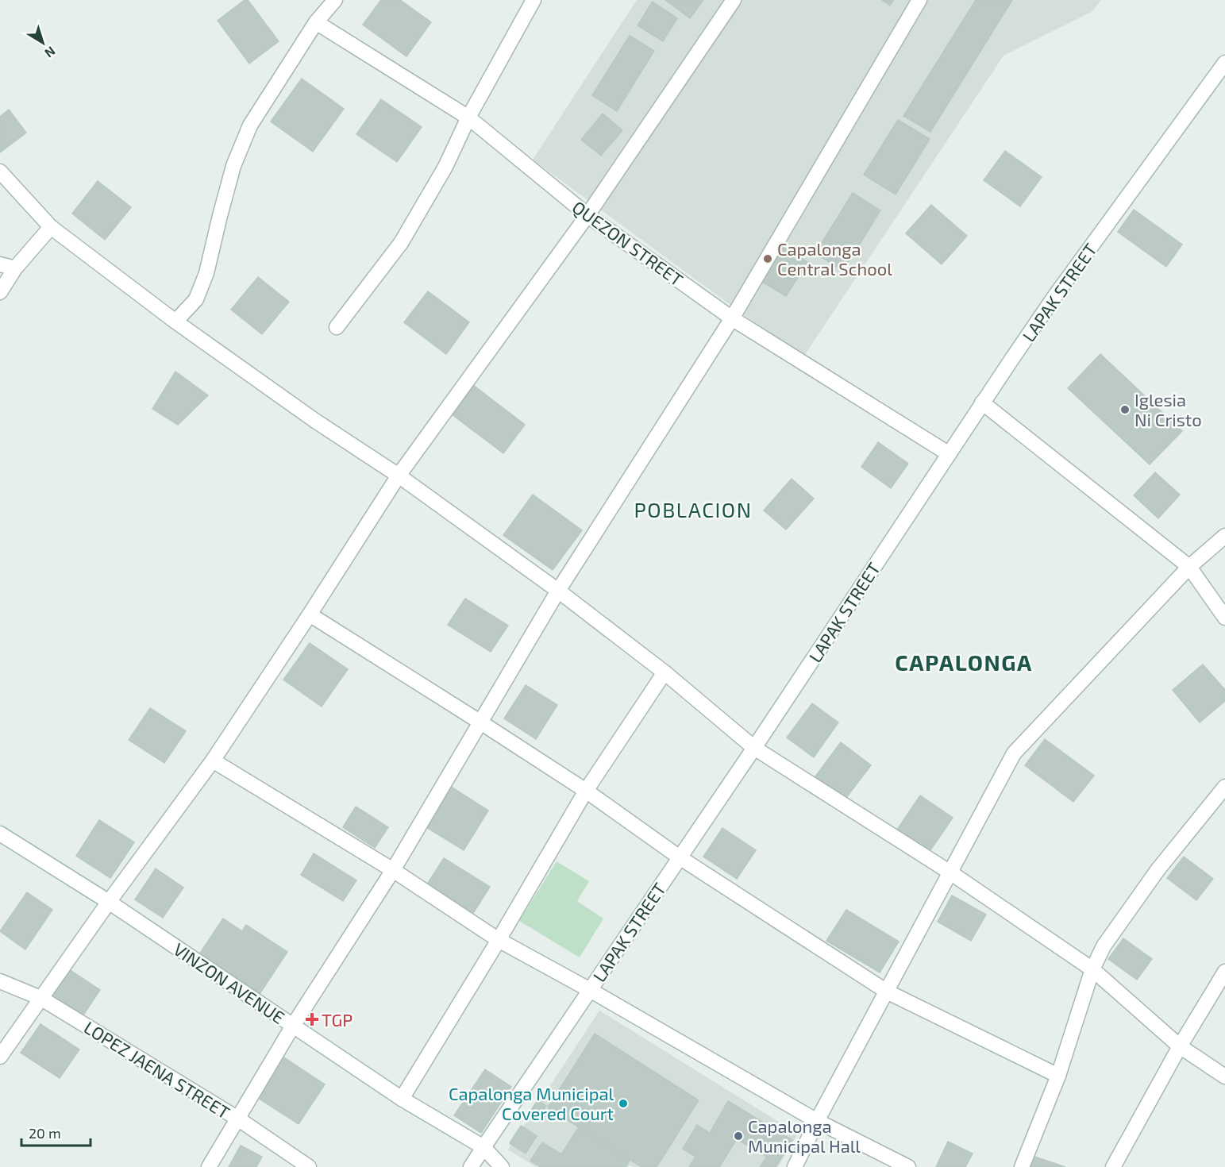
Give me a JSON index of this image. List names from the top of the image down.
{
  "streets": {
    "street": [
      "QUEZON STREET",
      "LAPAK STREET",
      "VINZON AVENUE",
      "LOPEZ JAENA STREET"
    ]
  },
  "crossings": [
    ["QUEZON STREET", "LAPAK STREET"],
    ["LAPAK STREET", "VINZON AVENUE"]
  ],
  "districts": ["POBLACION", "CAPALONGA"],
  "places": {
    "other": [
      "Capalonga Central School",
      "Iglesia Ni Cristo",
      "Capalonga Municipal Covered Court",
      "Capalonga Municipal Hall"
    ],
    "health": ["TGP"]
  },
  "scale_bar": "20 m",
  "north": "bottom right"
}
